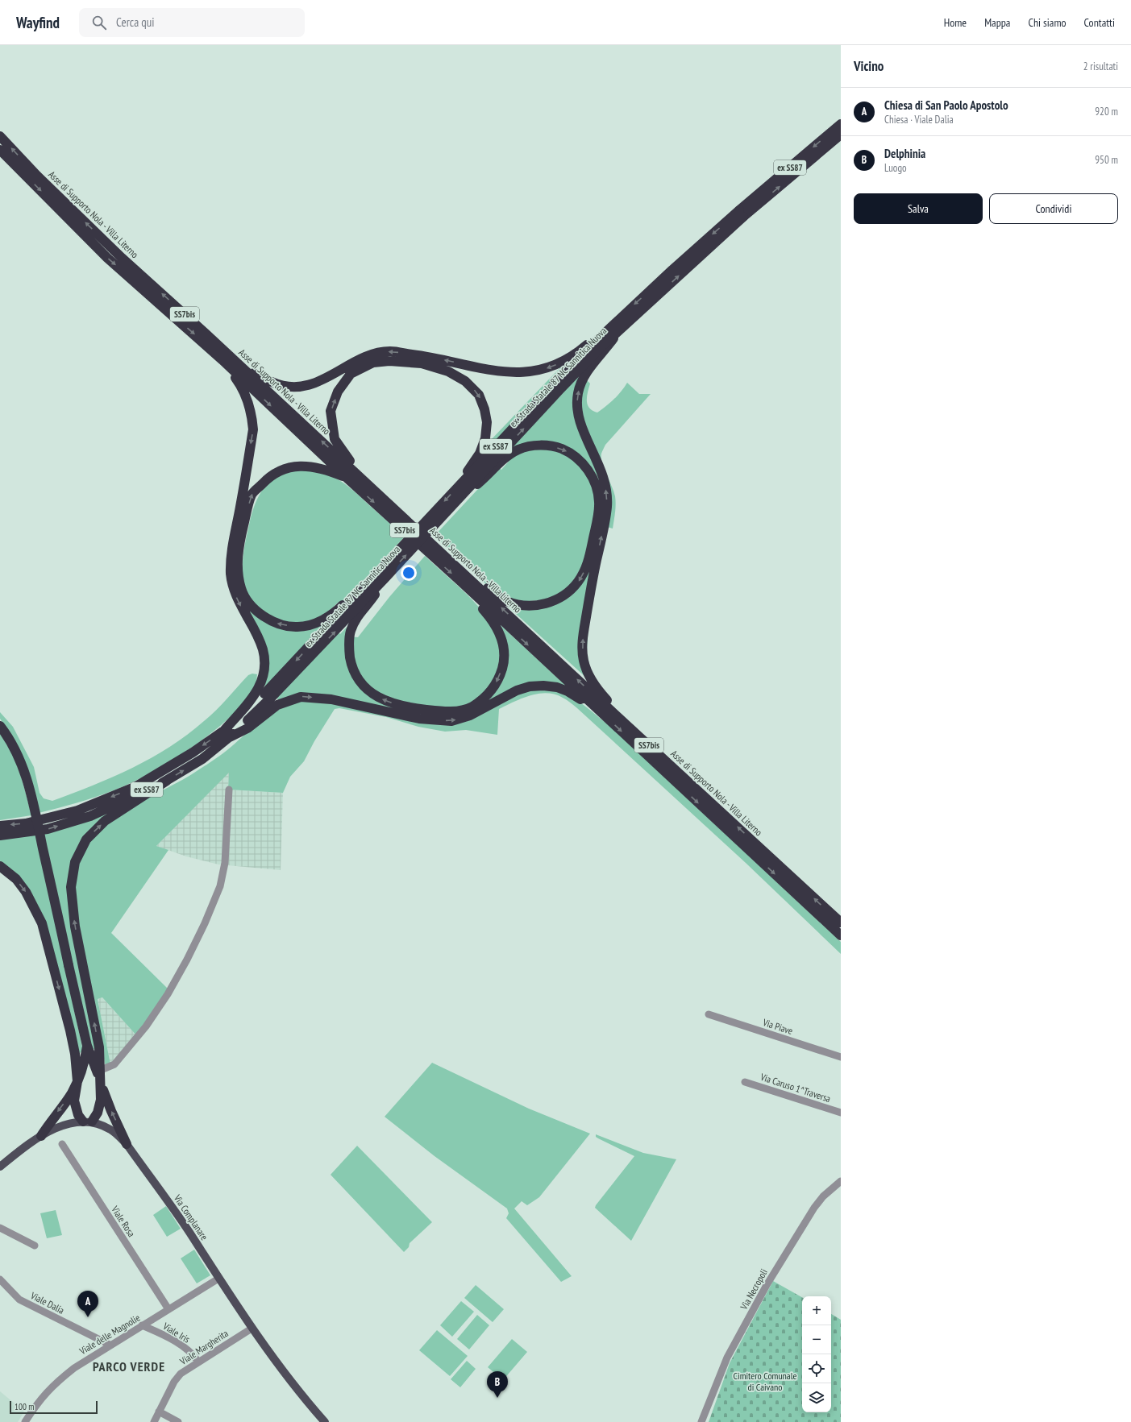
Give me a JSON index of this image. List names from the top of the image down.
{
  "streets": {
    "highway": [
      "ex SS87",
      "Asse di Supporto Nola - Villa Literno",
      "SS7bis",
      "ex Strada Statale 87 NC Sannitica Nuova"
    ],
    "main road": ["Via Complanare"],
    "street": [
      "Via Piave",
      "Via Caruso 1^Traversa",
      "Viale Rosa",
      "Via Necropoli",
      "Viale Dalia",
      "Viale Iris",
      "Viale delle Magnolie",
      "Viale Margherita"
    ]
  },
  "crossings": [
    ["Via Complanare", "Viale delle Magnolie"],
    ["Via Complanare", "Viale Margherita"],
    ["Viale Rosa", "Viale delle Magnolie"],
    ["Viale Dalia", "Viale delle Magnolie"],
    ["Viale Iris", "Viale delle Magnolie"],
    ["Viale Iris", "Viale Margherita"]
  ],
  "districts": ["PARCO VERDE"],
  "parks": ["Cimitero Comunale di Caivano"],
  "scale_bar": "100 m",
  "page": {
    "header": "Wayfind",
    "search": "Cerca qui",
    "nav": [
      "Home",
      "Mappa",
      "Chi siamo",
      "Contatti"
    ],
    "heading": ["Vicino", "2 risultati"],
    "list": [
      {
        "mark": "A",
        "name": "Chiesa di San Paolo Apostolo",
        "note": "Chiesa · Viale Dalia",
        "value": "920 m"
      },
      {
        "mark": "B",
        "name": "Delphinia",
        "note": "Luogo",
        "value": "950 m"
      }
    ],
    "buttons": ["Salva", "Condividi"],
    "pins": ["A", "B"],
    "map_buttons": ["+", "−"],
    "scale": "100 m"
  }
}
